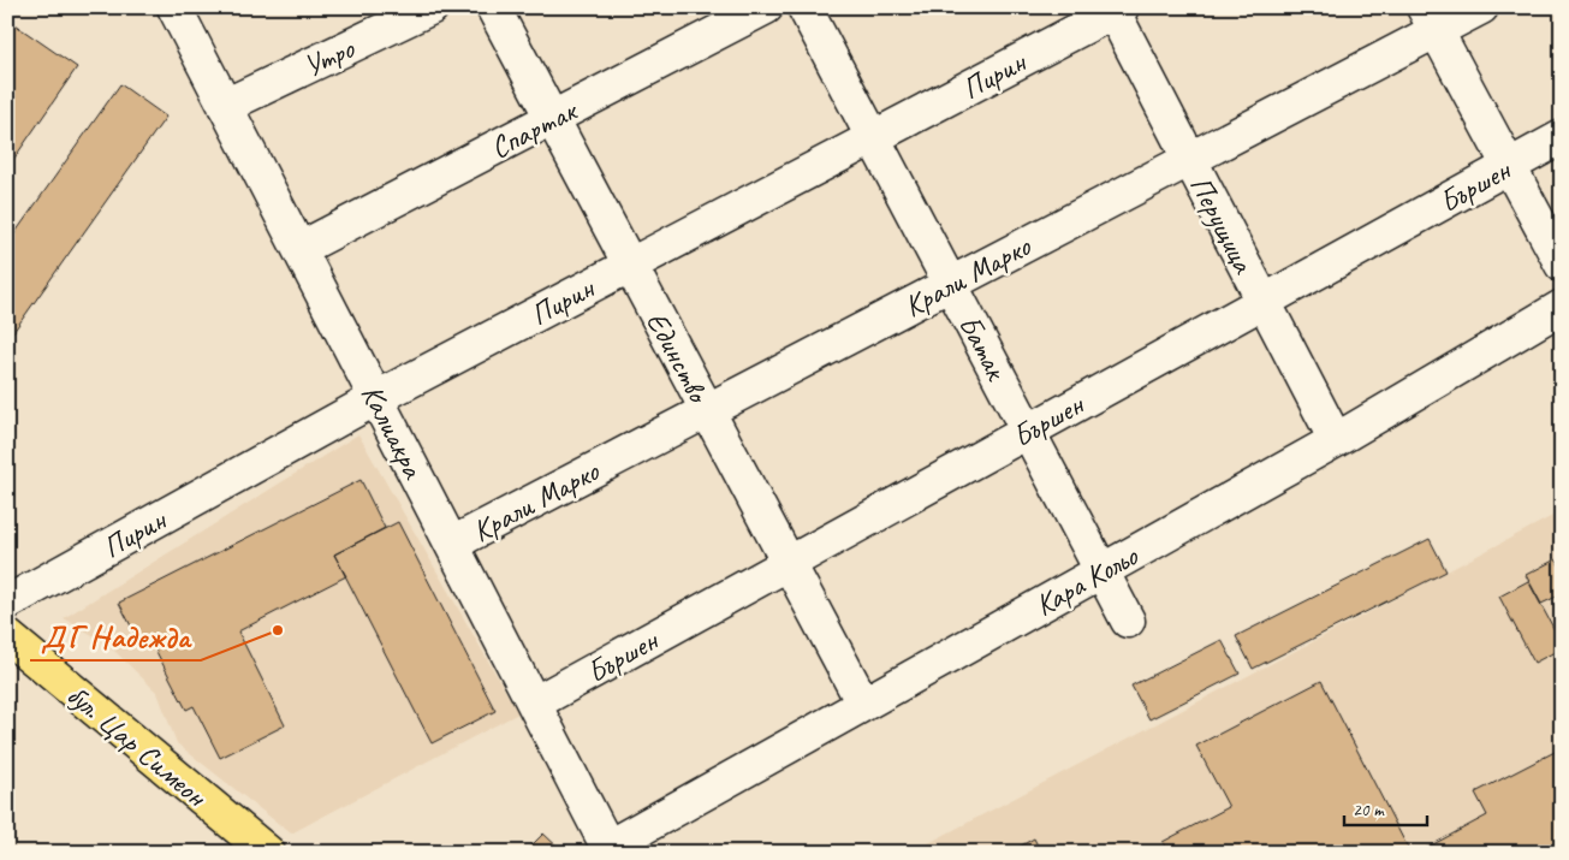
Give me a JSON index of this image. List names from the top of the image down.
{
  "streets": {
    "main road": ["бул. Цар Симеон"],
    "street": [
      "Утро",
      "Пирин",
      "Спартак",
      "Бършен",
      "Перущица",
      "Крали Марко",
      "Батак",
      "Единство",
      "Калиакра",
      "Кара Кольо"
    ]
  },
  "crossings": [
    ["Утро", "Калиакра"],
    ["Пирин", "Перущица"],
    ["Пирин", "Батак"],
    ["Пирин", "Единство"],
    ["Пирин", "Калиакра"],
    ["Спартак", "Единство"],
    ["Спартак", "Калиакра"],
    ["Бършен", "Перущица"],
    ["Бършен", "Батак"],
    ["Бършен", "Единство"],
    ["Бършен", "Калиакра"],
    ["Перущица", "Крали Марко"],
    ["Перущица", "Кара Кольо"],
    ["Крали Марко", "Батак"],
    ["Крали Марко", "Единство"],
    ["Крали Марко", "Калиакра"],
    ["Батак", "Кара Кольо"],
    ["Единство", "Кара Кольо"],
    ["Калиакра", "Кара Кольо"]
  ],
  "places": ["ДГ Надежда"],
  "scale_bar": "20 m"
}
